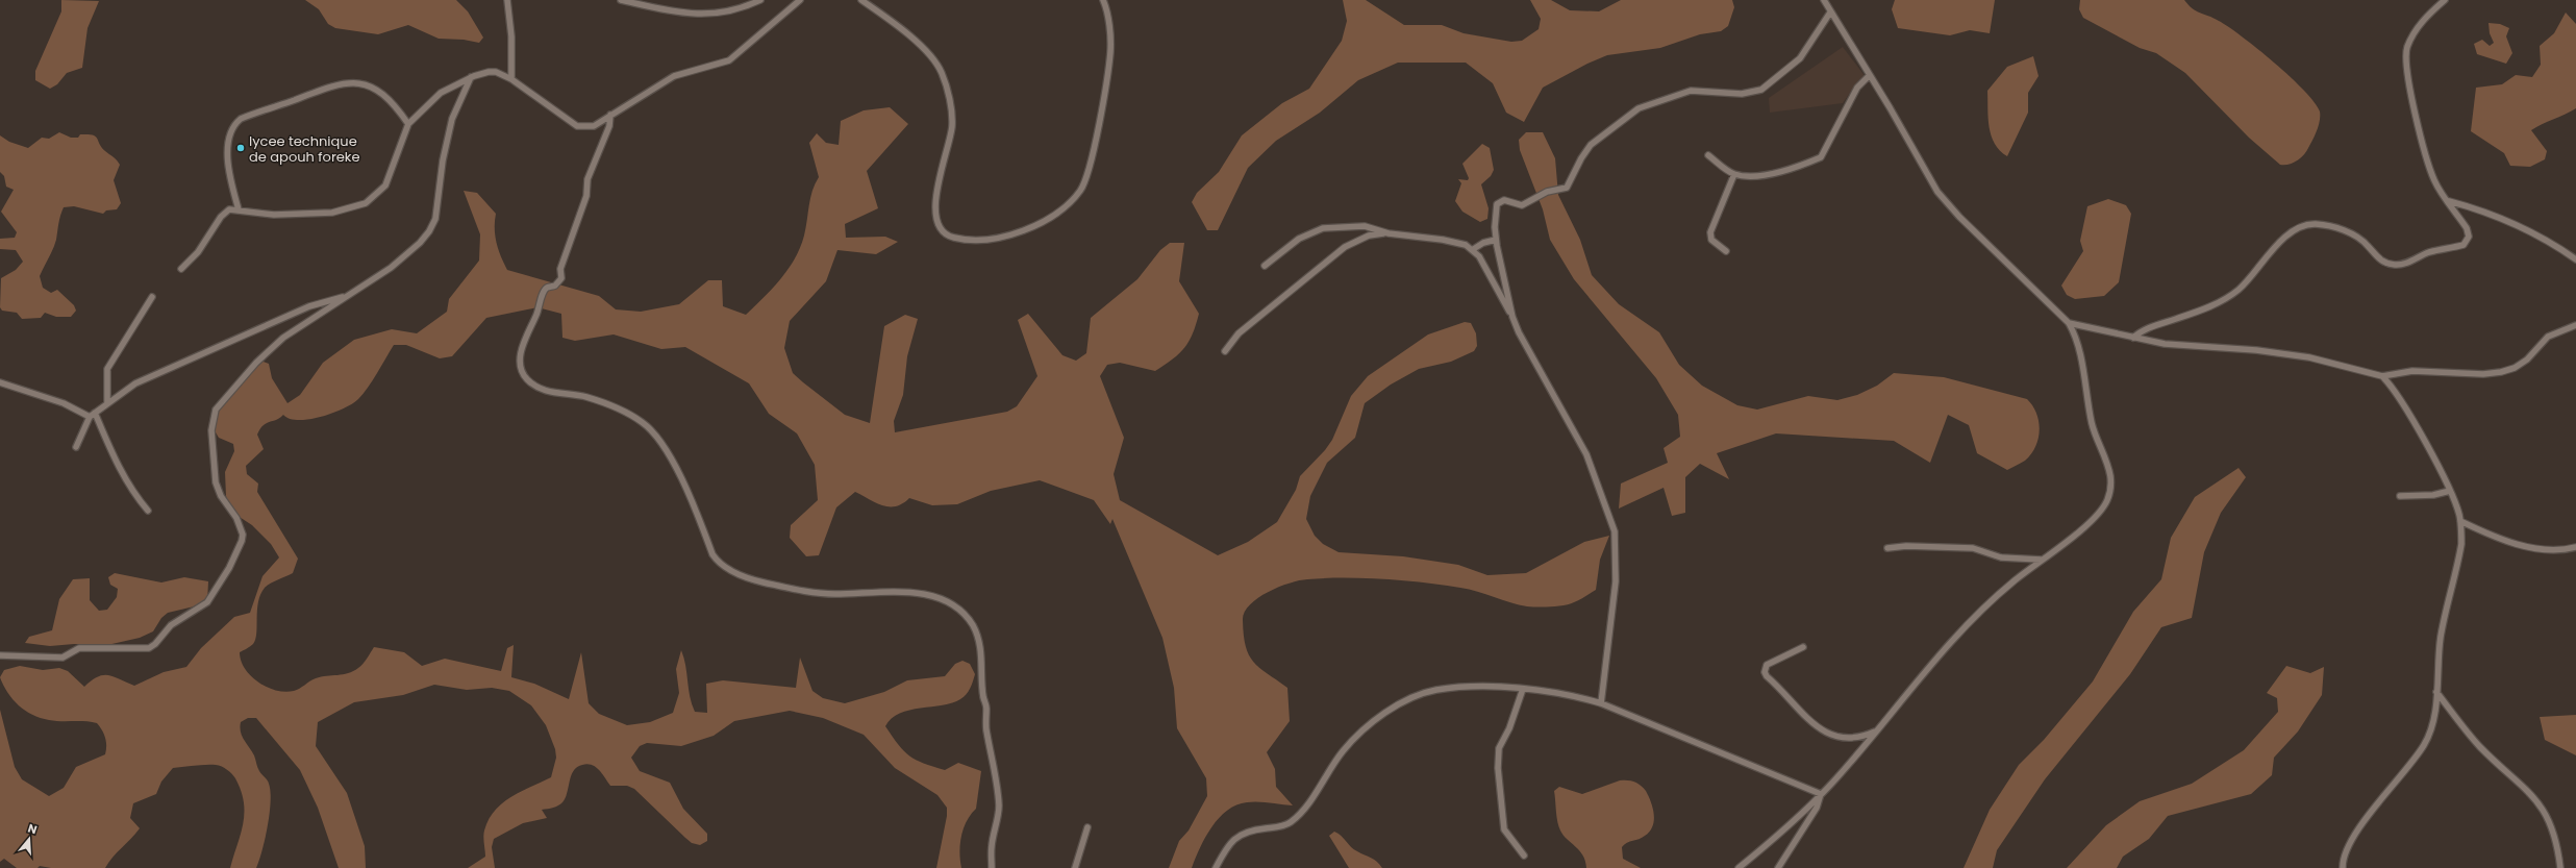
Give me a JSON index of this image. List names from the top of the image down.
{
  "places": ["lycee technique de apouh foreke"],
  "north": "top"
}
